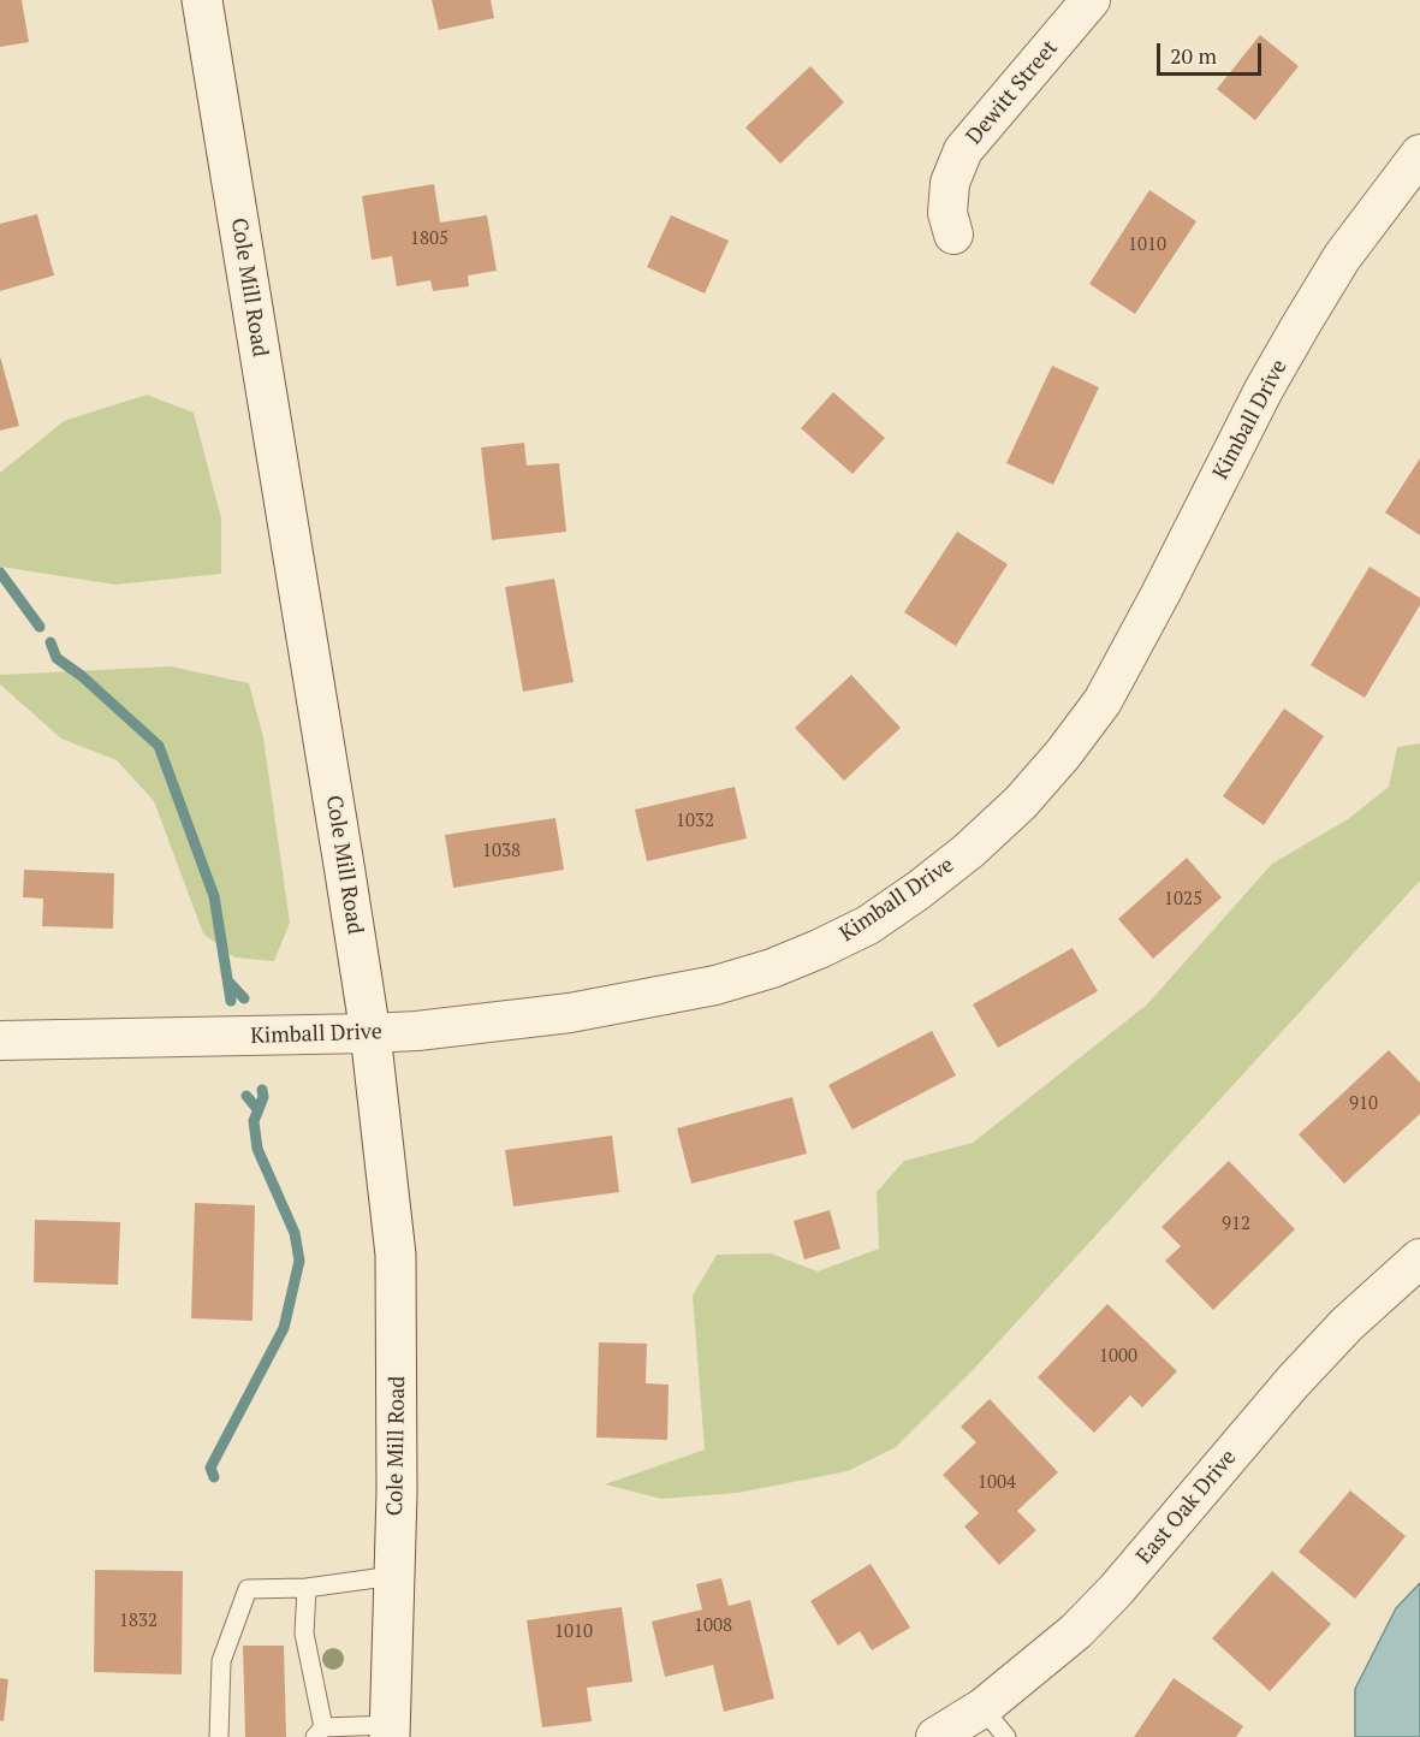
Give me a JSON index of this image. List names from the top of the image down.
{
  "streets": {
    "street": [
      "Dewitt Street",
      "Cole Mill Road",
      "Kimball Drive",
      "East Oak Drive"
    ]
  },
  "crossings": [
    ["Cole Mill Road", "Kimball Drive"]
  ],
  "house_numbers": [
    "1805",
    "1010",
    "1032",
    "1038",
    "1025",
    "910",
    "912",
    "1000",
    "1004",
    "1832",
    "1008",
    "1010"
  ],
  "scale_bar": "20 m"
}
